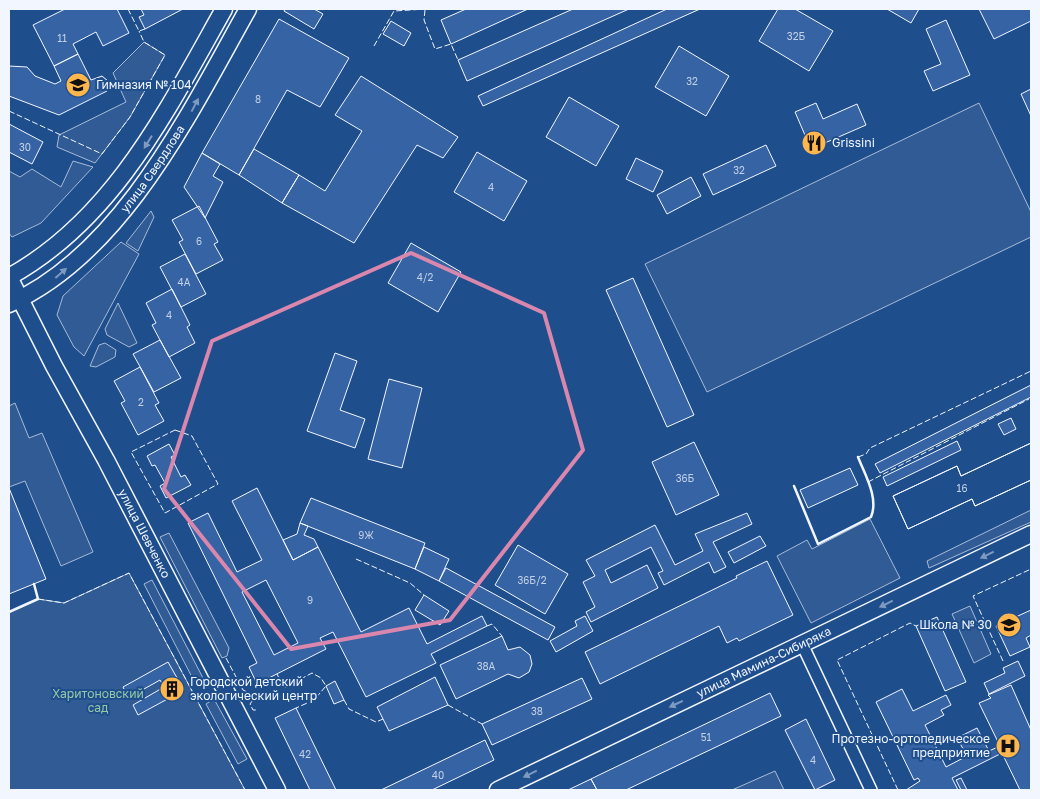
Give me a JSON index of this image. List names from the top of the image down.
{
  "streets": {
    "main road": ["улица Свердлова", "улица Шевченко", "улица Мамина-Сибиряка"]
  },
  "crossings": [
    ["улица Свердлова", "улица Шевченко"]
  ],
  "one_way": ["улица Мамина-Сибиряка"],
  "parks": ["Харитоновский сад"],
  "places": {
    "school or university": ["Гимназия № 104", "Школа № 30"],
    "restaurant": ["Grissini"],
    "building": ["Городской детский экологический центр"],
    "hospital": ["Протезно-ортопедическое предприятие"]
  },
  "house_numbers": [
    "32Б",
    "11",
    "32",
    "8",
    "30",
    "32",
    "4",
    "6",
    "4/2",
    "4А",
    "4",
    "2",
    "36Б",
    "16",
    "9Ж",
    "36Б/2",
    "9",
    "38А",
    "38",
    "51",
    "42",
    "4",
    "40"
  ]
}
